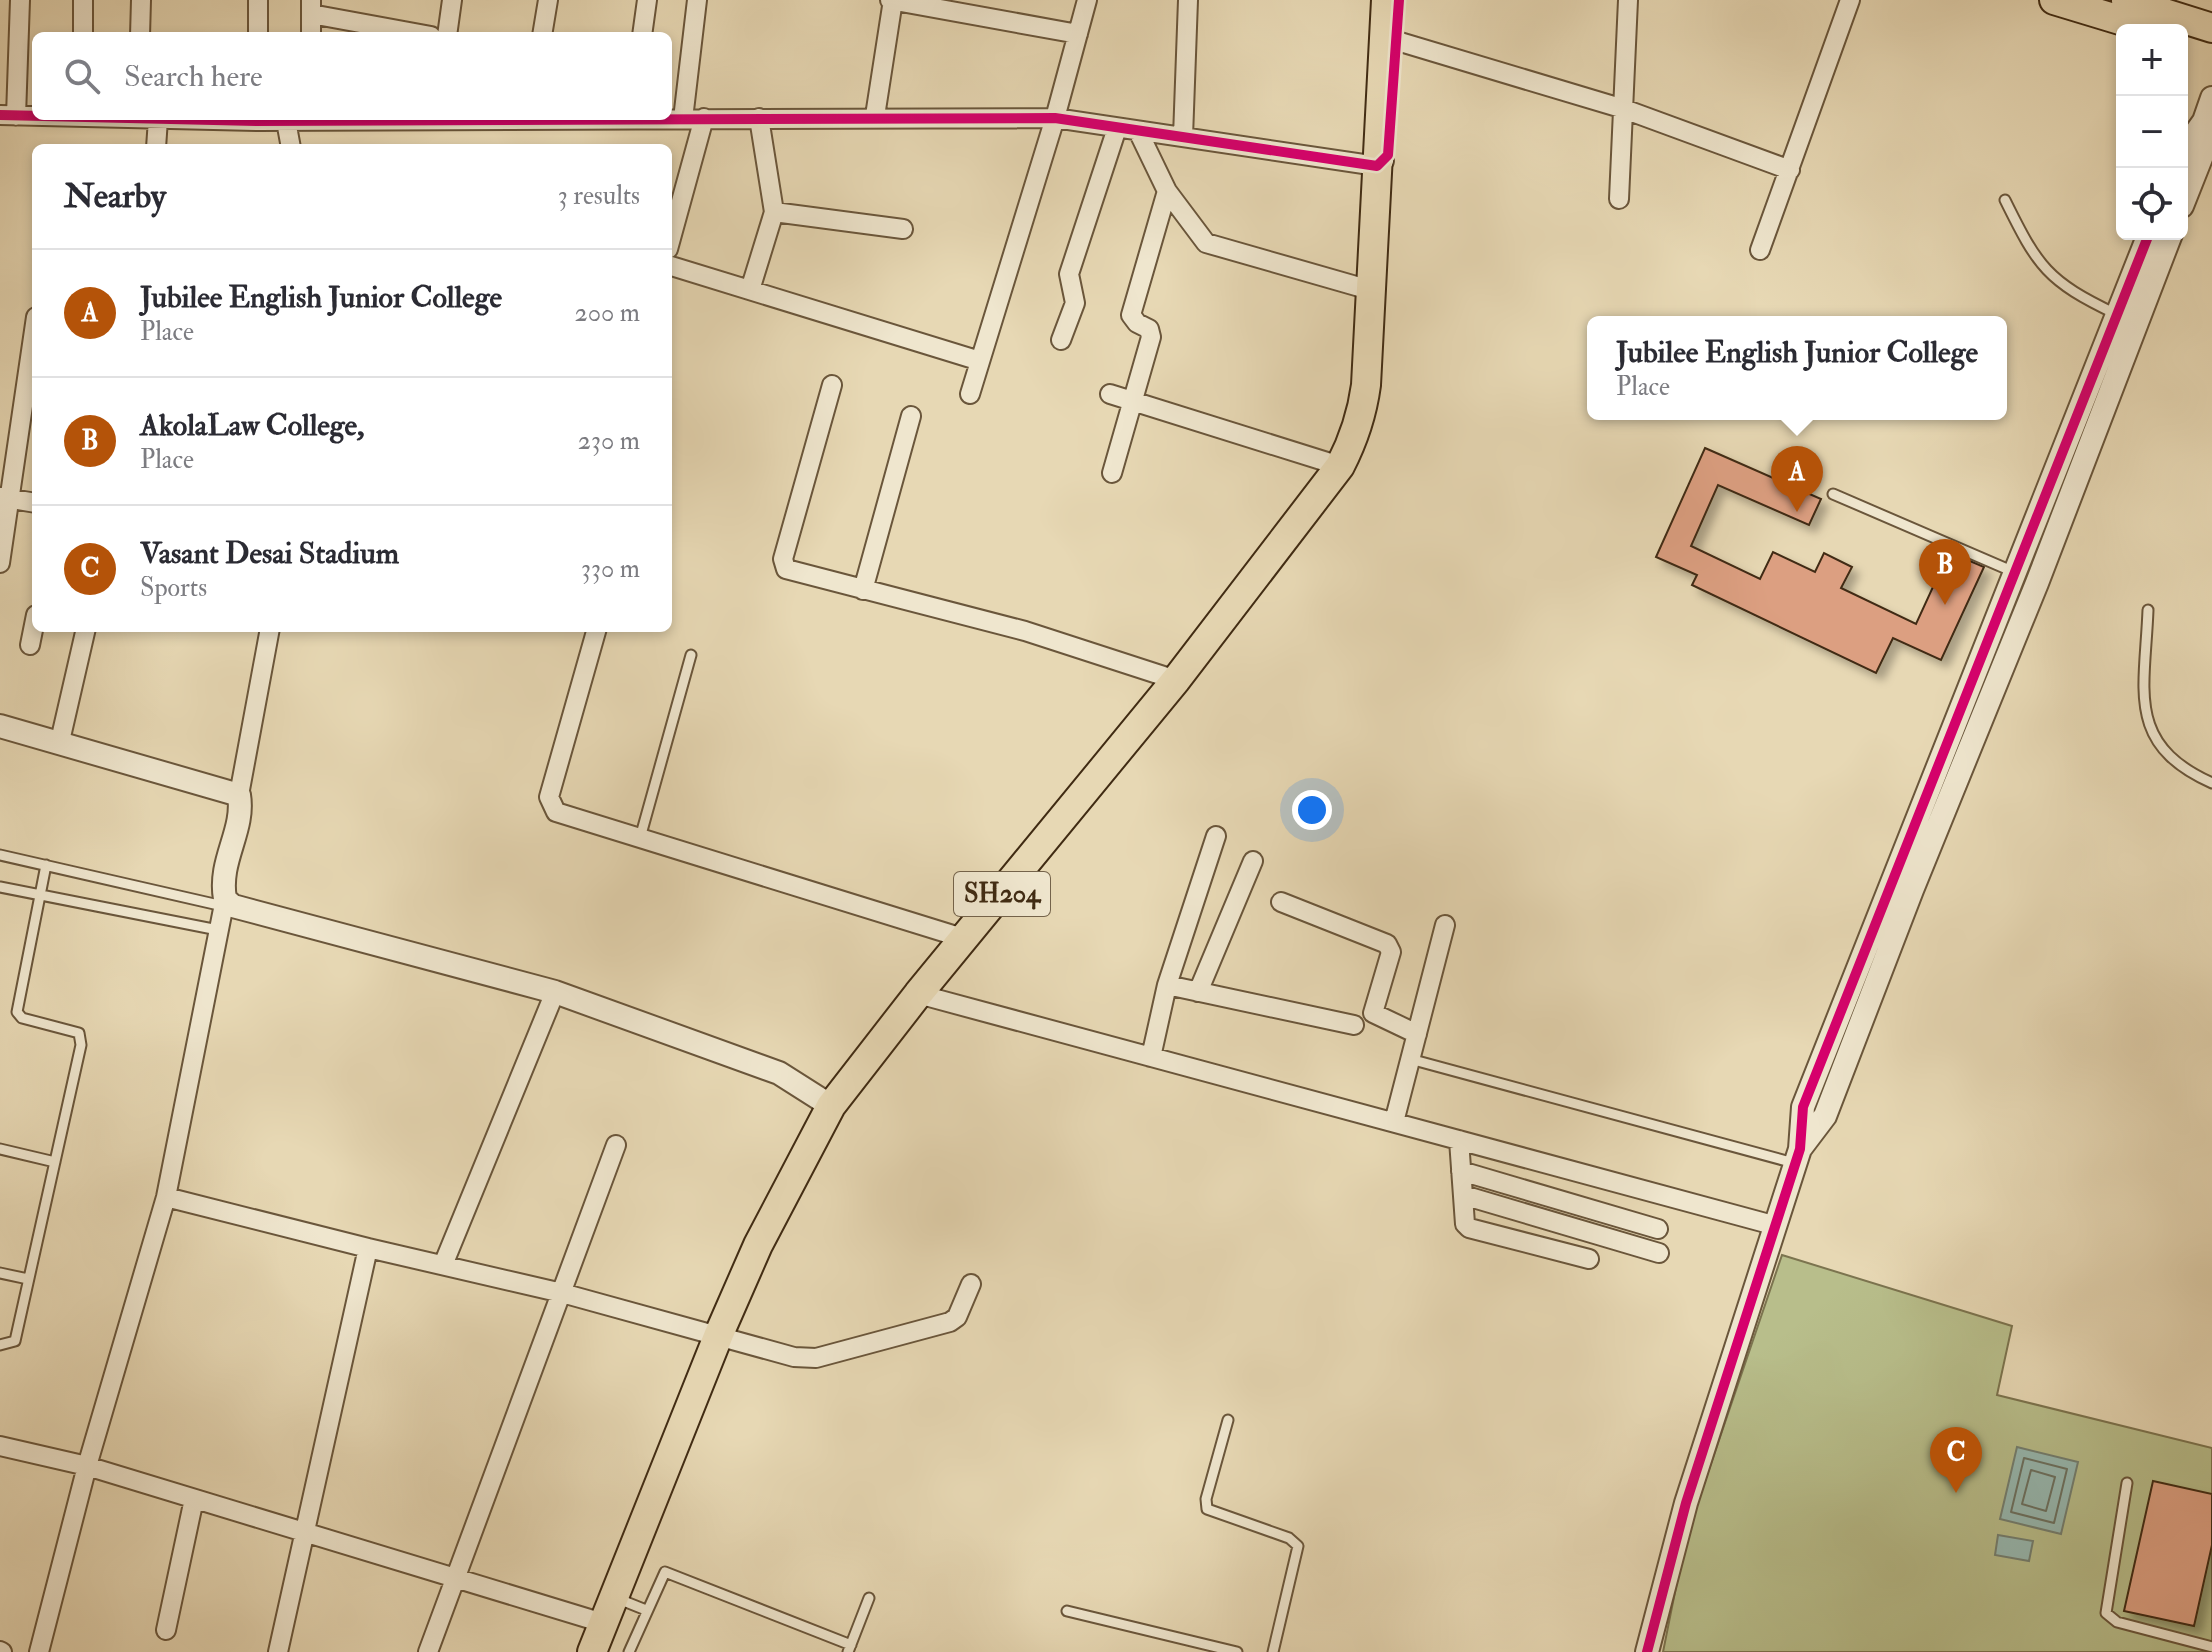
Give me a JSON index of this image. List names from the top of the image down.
{
  "streets": {
    "main road": ["SH204"]
  },
  "page": {
    "map_buttons": ["+", "−"],
    "search": "Search here",
    "heading": ["Nearby", "3 results"],
    "list": [
      {
        "mark": "A",
        "name": "Jubilee English Junior College",
        "note": "Place",
        "value": "200 m"
      },
      {
        "mark": "B",
        "name": "AkolaLaw College,",
        "note": "Place",
        "value": "230 m"
      },
      {
        "mark": "C",
        "name": "Vasant Desai Stadium",
        "note": "Sports",
        "value": "330 m"
      }
    ],
    "popup": ["Jubilee English Junior College", "Place"],
    "pins": ["A", "B", "C"]
  }
}
